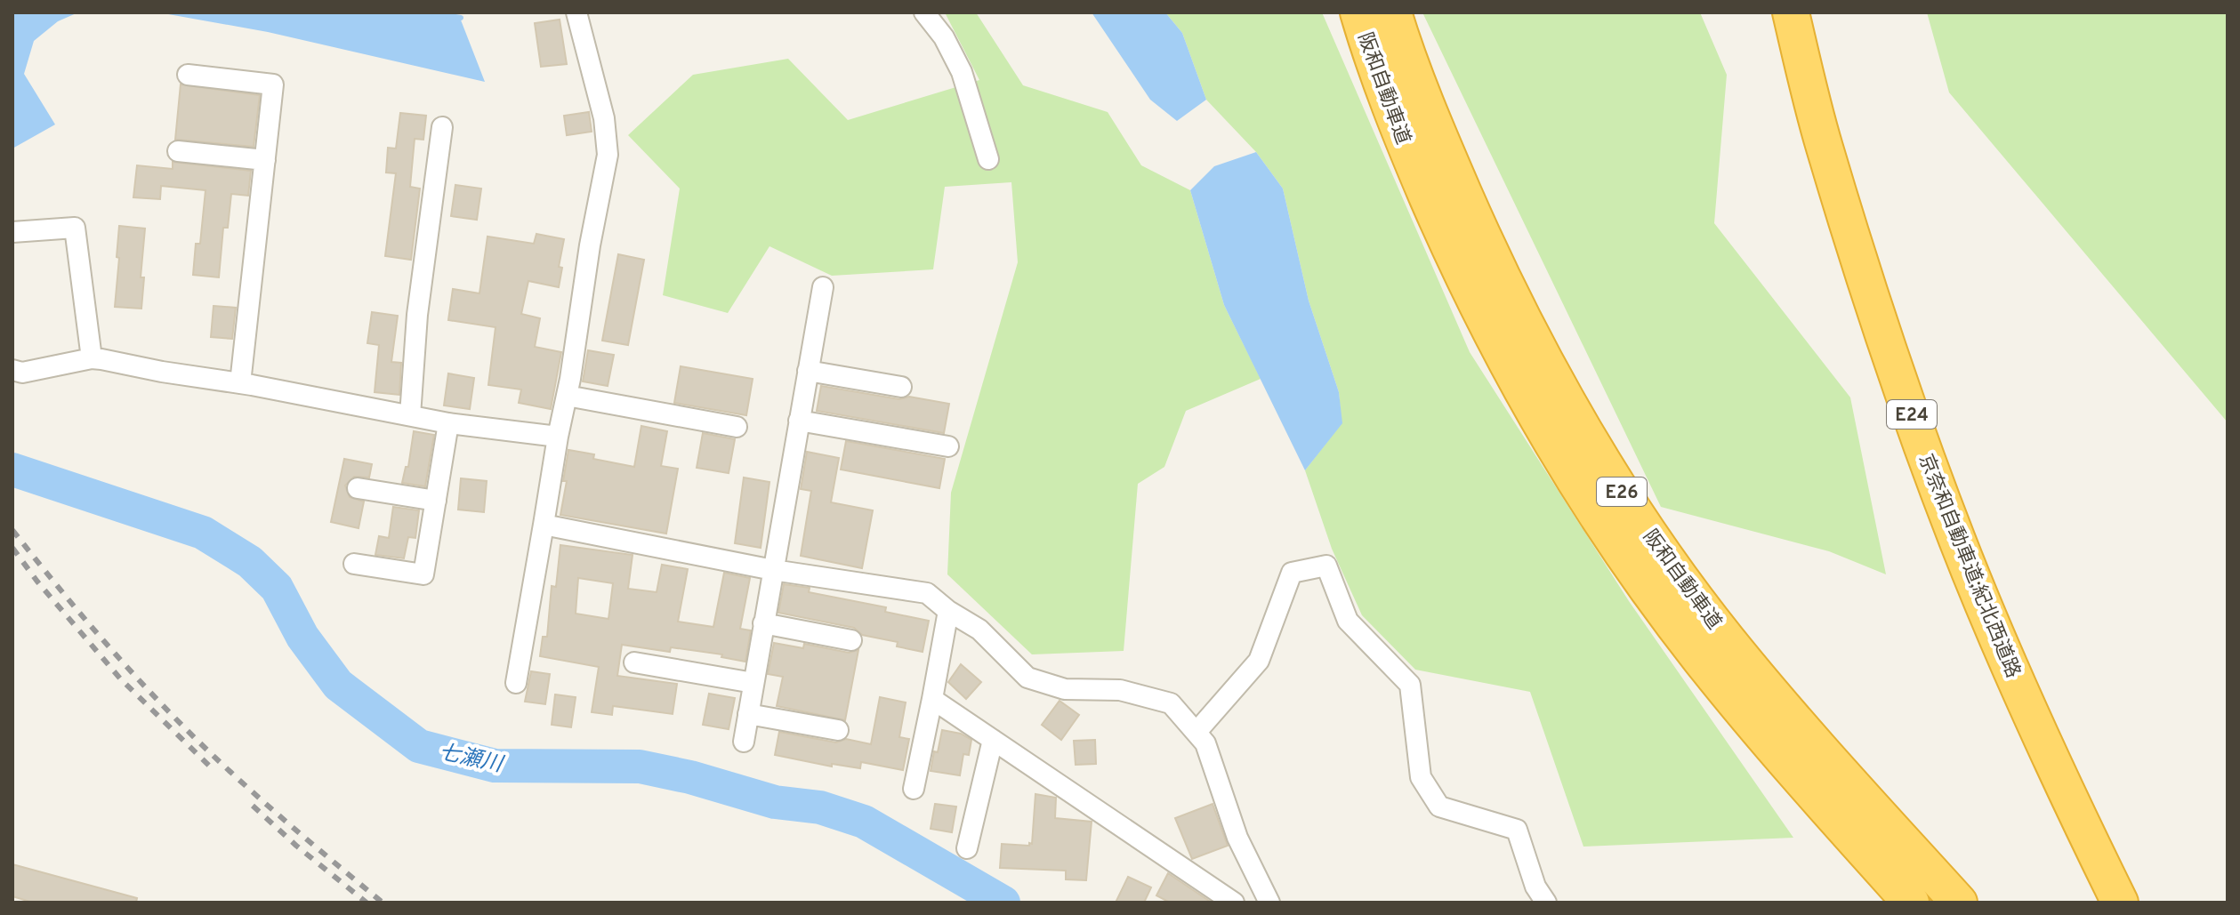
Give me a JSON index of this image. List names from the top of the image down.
{
  "streets": {
    "highway": [
      "阪和自動車道",
      "E24",
      "E26",
      "京奈和自動車道;紀北西道路"
    ]
  },
  "water": ["七瀬川"]
}
